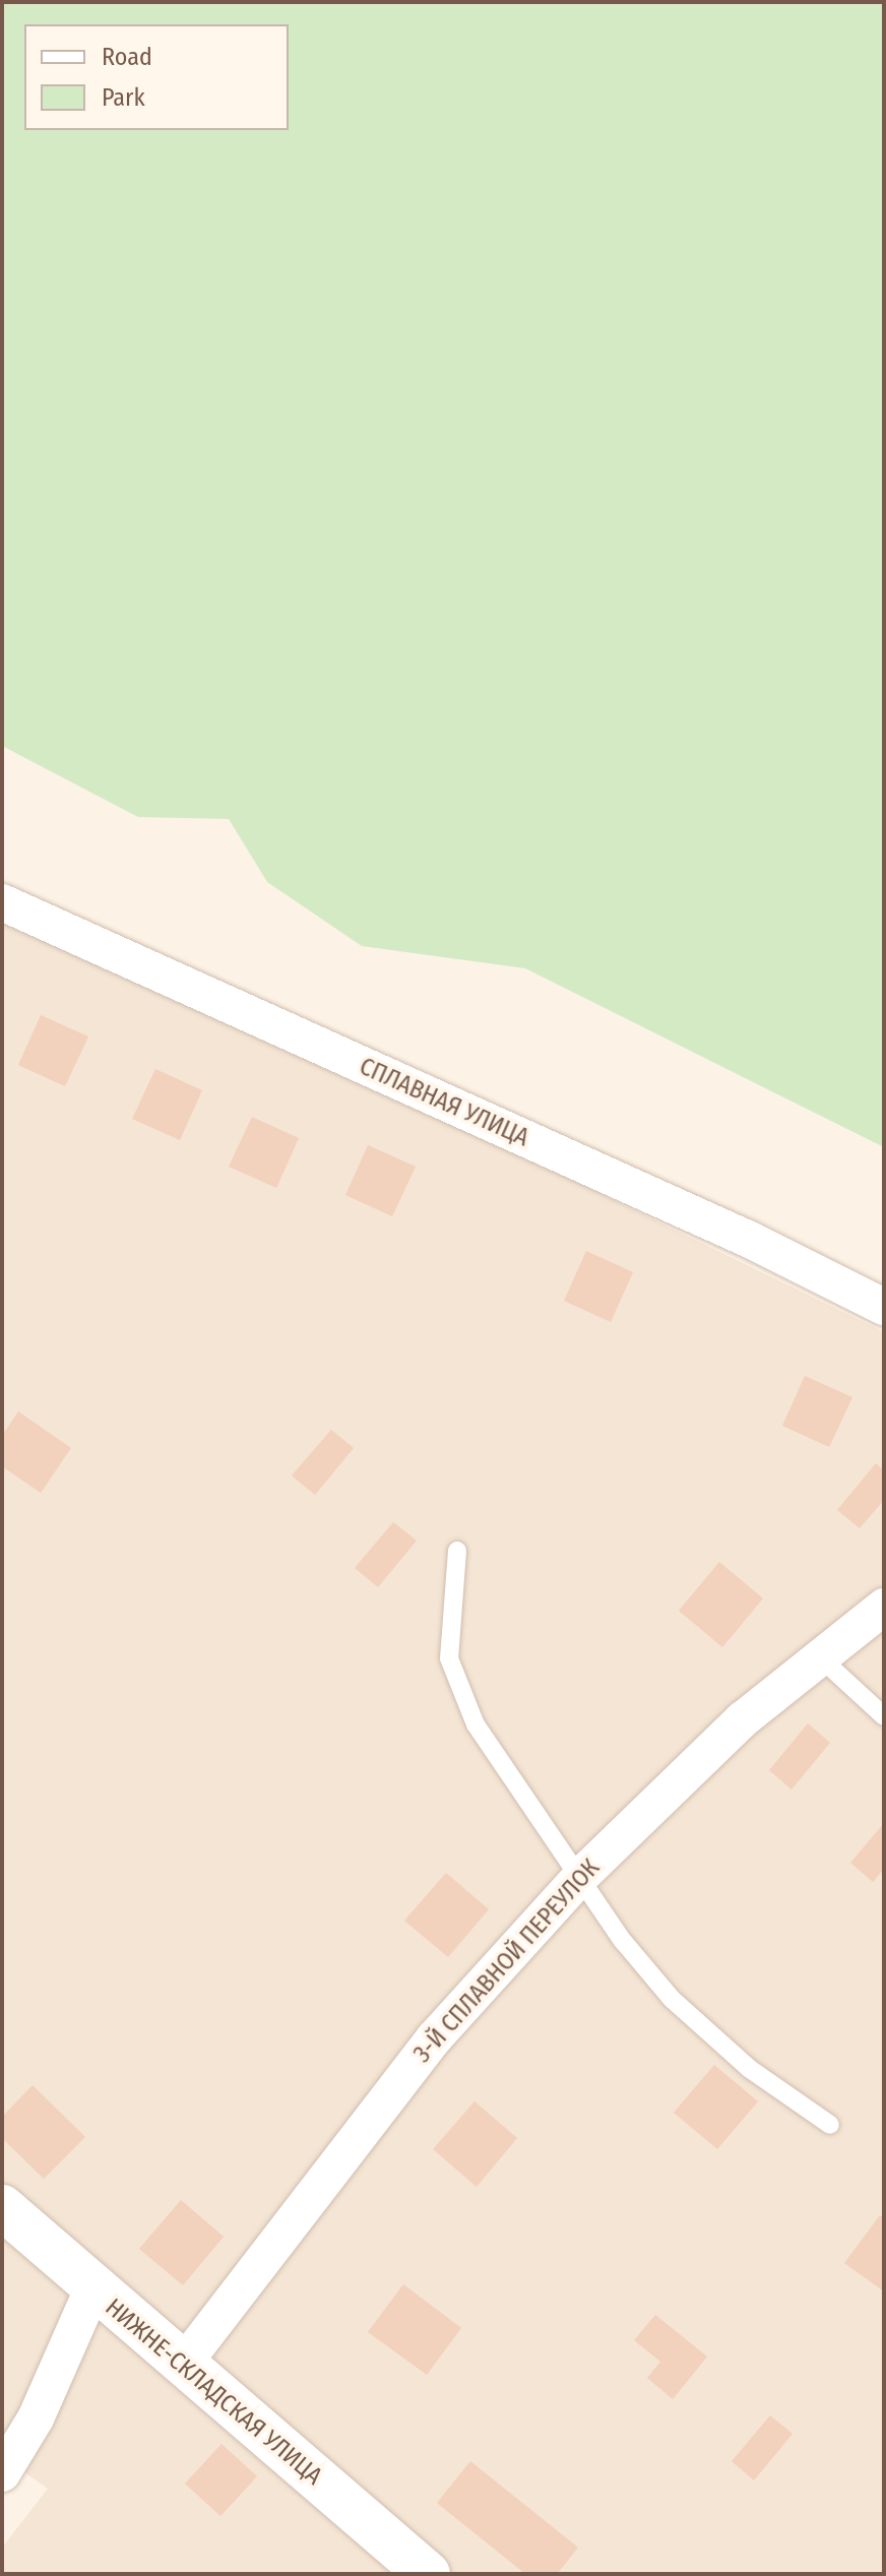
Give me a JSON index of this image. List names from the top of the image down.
{
  "streets": {
    "street": ["СПЛАВНАЯ УЛИЦА", "3-Й СПЛАВНОЙ ПЕРЕУЛОК", "НИЖНЕ-СКЛАДСКАЯ УЛИЦА"]
  },
  "crossings": [
    ["3-Й СПЛАВНОЙ ПЕРЕУЛОК", "НИЖНЕ-СКЛАДСКАЯ УЛИЦА"]
  ],
  "legend": ["Road", "Park"]
}
